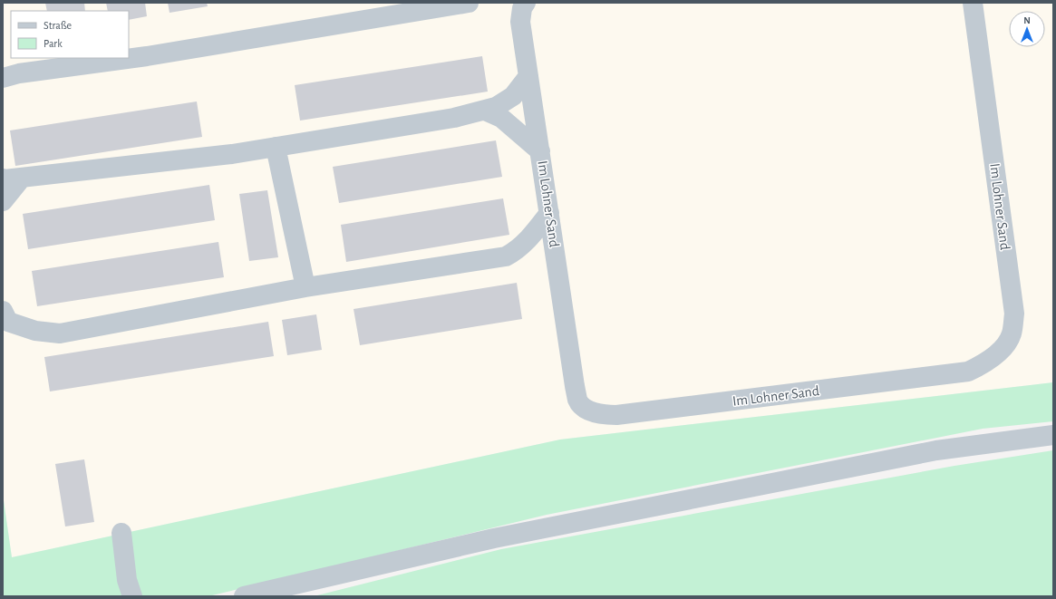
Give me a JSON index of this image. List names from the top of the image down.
{
  "streets": {
    "street": ["Im Lohner Sand"]
  },
  "legend": ["Straße", "Park"],
  "north": "top"
}
